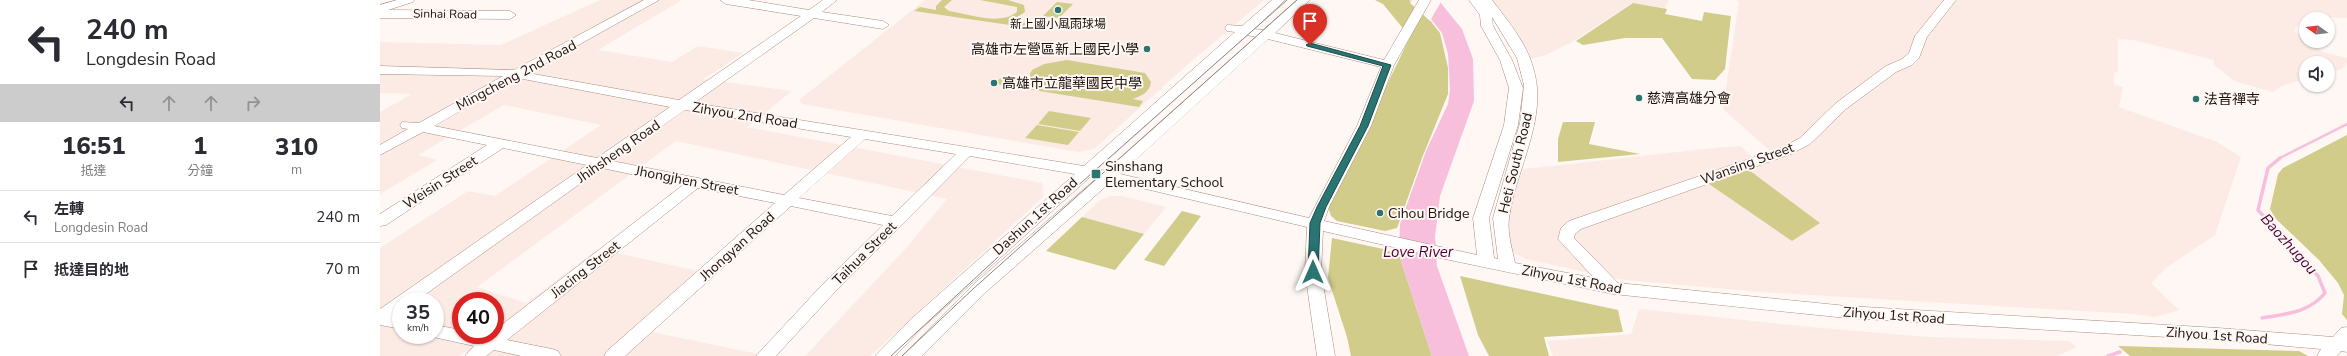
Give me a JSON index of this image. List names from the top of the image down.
{
  "streets": {
    "street": [
      "Sinhai Road",
      "Mingcheng 2nd Road",
      "Zihyou 2nd Road",
      "Jhihsheng Road",
      "Heti South Road",
      "Wansing Street",
      "Jhongjhen Street",
      "Weisin Street",
      "Dashun 1st Road",
      "Jhongyan Road",
      "Taihua Street",
      "Jiacing Street",
      "Zihyou 1st Road"
    ]
  },
  "crossings": [
    ["Mingcheng 2nd Road", "Zihyou 2nd Road"],
    ["Mingcheng 2nd Road", "Jhongjhen Street"],
    ["Zihyou 2nd Road", "Jhihsheng Road"],
    ["Zihyou 2nd Road", "Dashun 1st Road"],
    ["Zihyou 2nd Road", "Jhongyan Road"],
    ["Zihyou 2nd Road", "Taihua Street"],
    ["Jhihsheng Road", "Jhongjhen Street"],
    ["Heti South Road", "Zihyou 1st Road"],
    ["Wansing Street", "Zihyou 1st Road"],
    ["Jhongjhen Street", "Weisin Street"],
    ["Jhongjhen Street", "Jhongyan Road"],
    ["Jhongjhen Street", "Taihua Street"],
    ["Jhongjhen Street", "Jiacing Street"]
  ],
  "water": ["Baozhugou", "Love River"],
  "places": {
    "other": [
      "新上國小風雨球場",
      "高雄市左營區新上國民小學",
      "高雄市立龍華國民中學",
      "慈濟高雄分會",
      "法音禪寺",
      "Cihou Bridge"
    ],
    "transit": ["Sinshang Elementary School"]
  },
  "north": "left",
  "page": {
    "turn": ["240 m", "Longdesin Road"],
    "eta": [
      "16:51",
      "抵達",
      "1",
      "分鐘",
      "310",
      "m"
    ],
    "list": [
      {
        "name": "左轉",
        "note": "Longdesin Road",
        "value": "240 m"
      },
      {
        "name": "抵達目的地",
        "value": "70 m"
      }
    ],
    "speed": "35 km/h",
    "limit": "40"
  }
}
